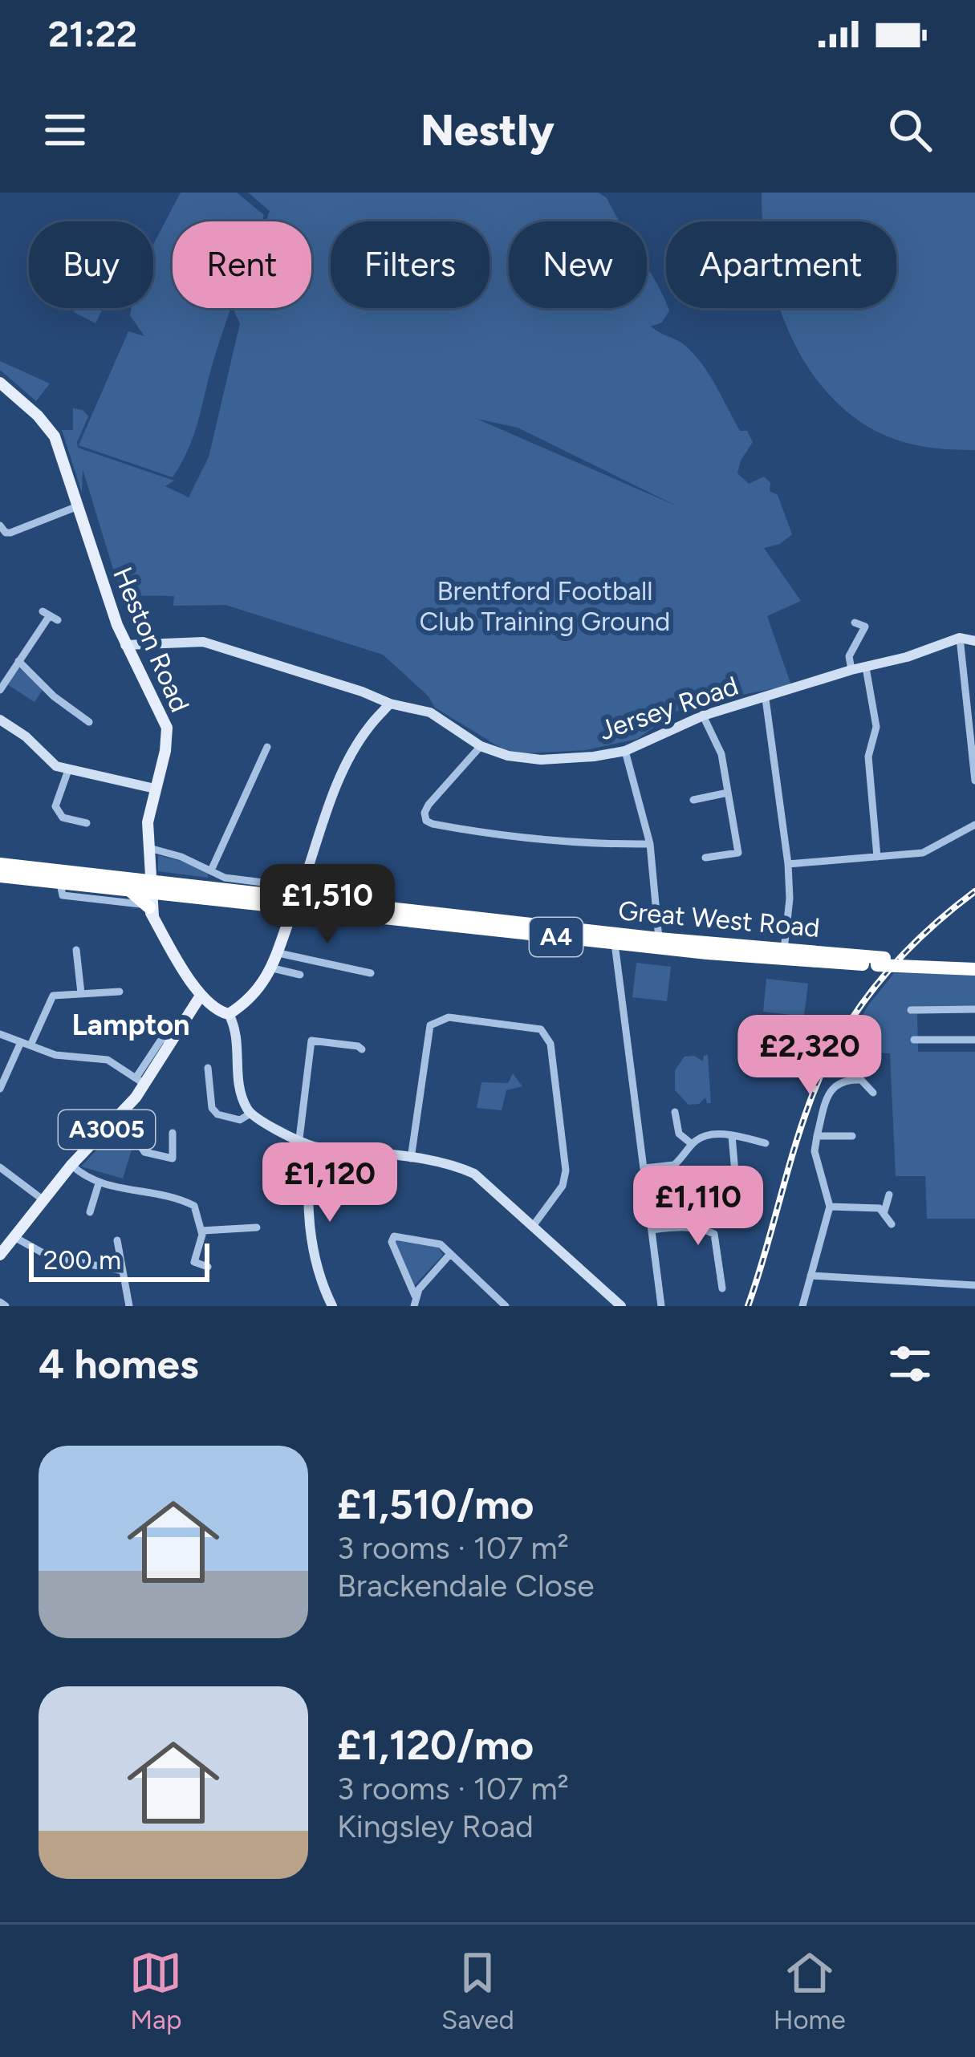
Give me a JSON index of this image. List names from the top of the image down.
{
  "streets": {
    "highway": ["Great West Road", "A4"],
    "main road": ["Heston Road", "A3005"],
    "street": ["Jersey Road"]
  },
  "crossings": [
    ["Heston Road", "Jersey Road"],
    ["Heston Road", "Great West Road"]
  ],
  "districts": ["Lampton"],
  "parks": ["Brentford Football Club Training Ground"],
  "scale_bar": "200 m",
  "page": {
    "status": "21:22",
    "header": "Nestly",
    "chip": [
      "Buy",
      "Rent",
      "Filters",
      "New",
      "Apartment"
    ],
    "price": [
      "£1,510",
      "£2,320",
      "£1,120",
      "£1,110"
    ],
    "scale": "200 m",
    "heading": "4 homes",
    "list": [
      {
        "name": "£1,510/mo",
        "note": "3 rooms · 107 m² · Brackendale Close"
      },
      {
        "name": "£1,120/mo",
        "note": "3 rooms · 107 m² · Kingsley Road"
      }
    ],
    "tabs": ["Map", "Saved", "Home"]
  }
}
